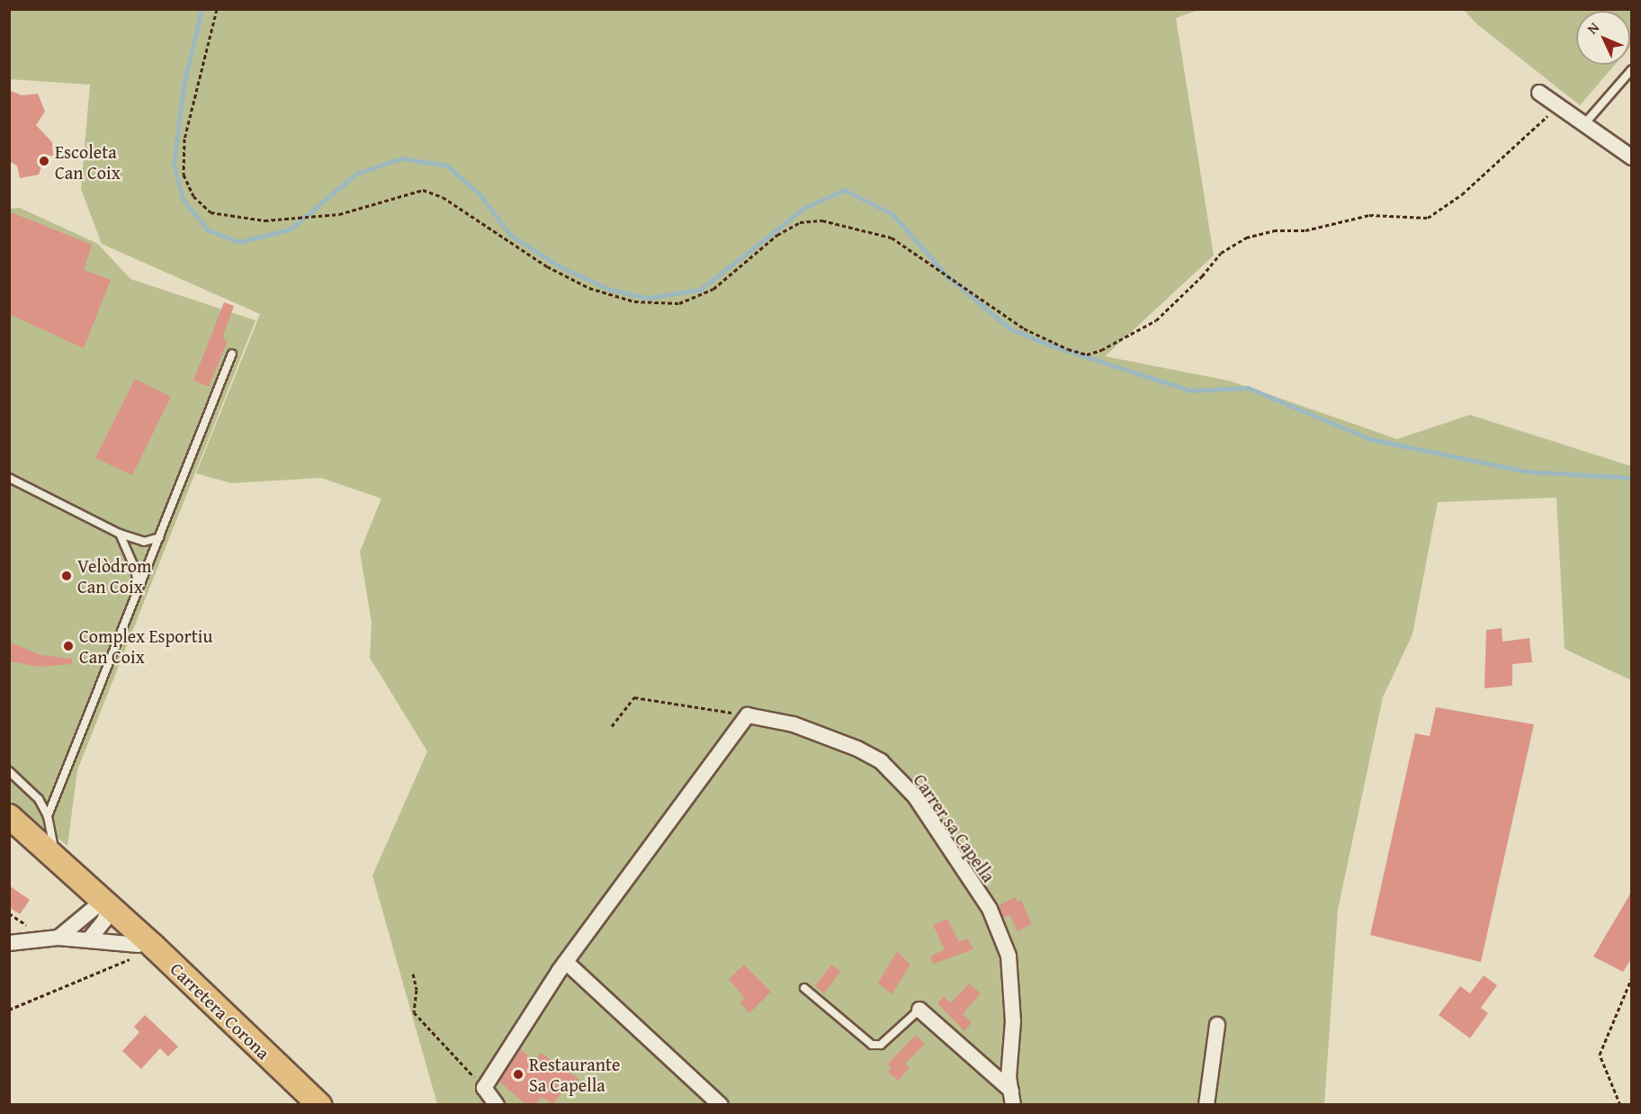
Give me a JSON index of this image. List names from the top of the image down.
{
  "streets": {
    "main road": ["Carretera Corona"],
    "street": ["Carrer sa Capella"]
  },
  "places": [
    "Escoleta Can Coix",
    "Velòdrom Can Coix",
    "Complex Esportiu Can Coix",
    "Restaurante Sa Capella"
  ],
  "north": "top left"
}
